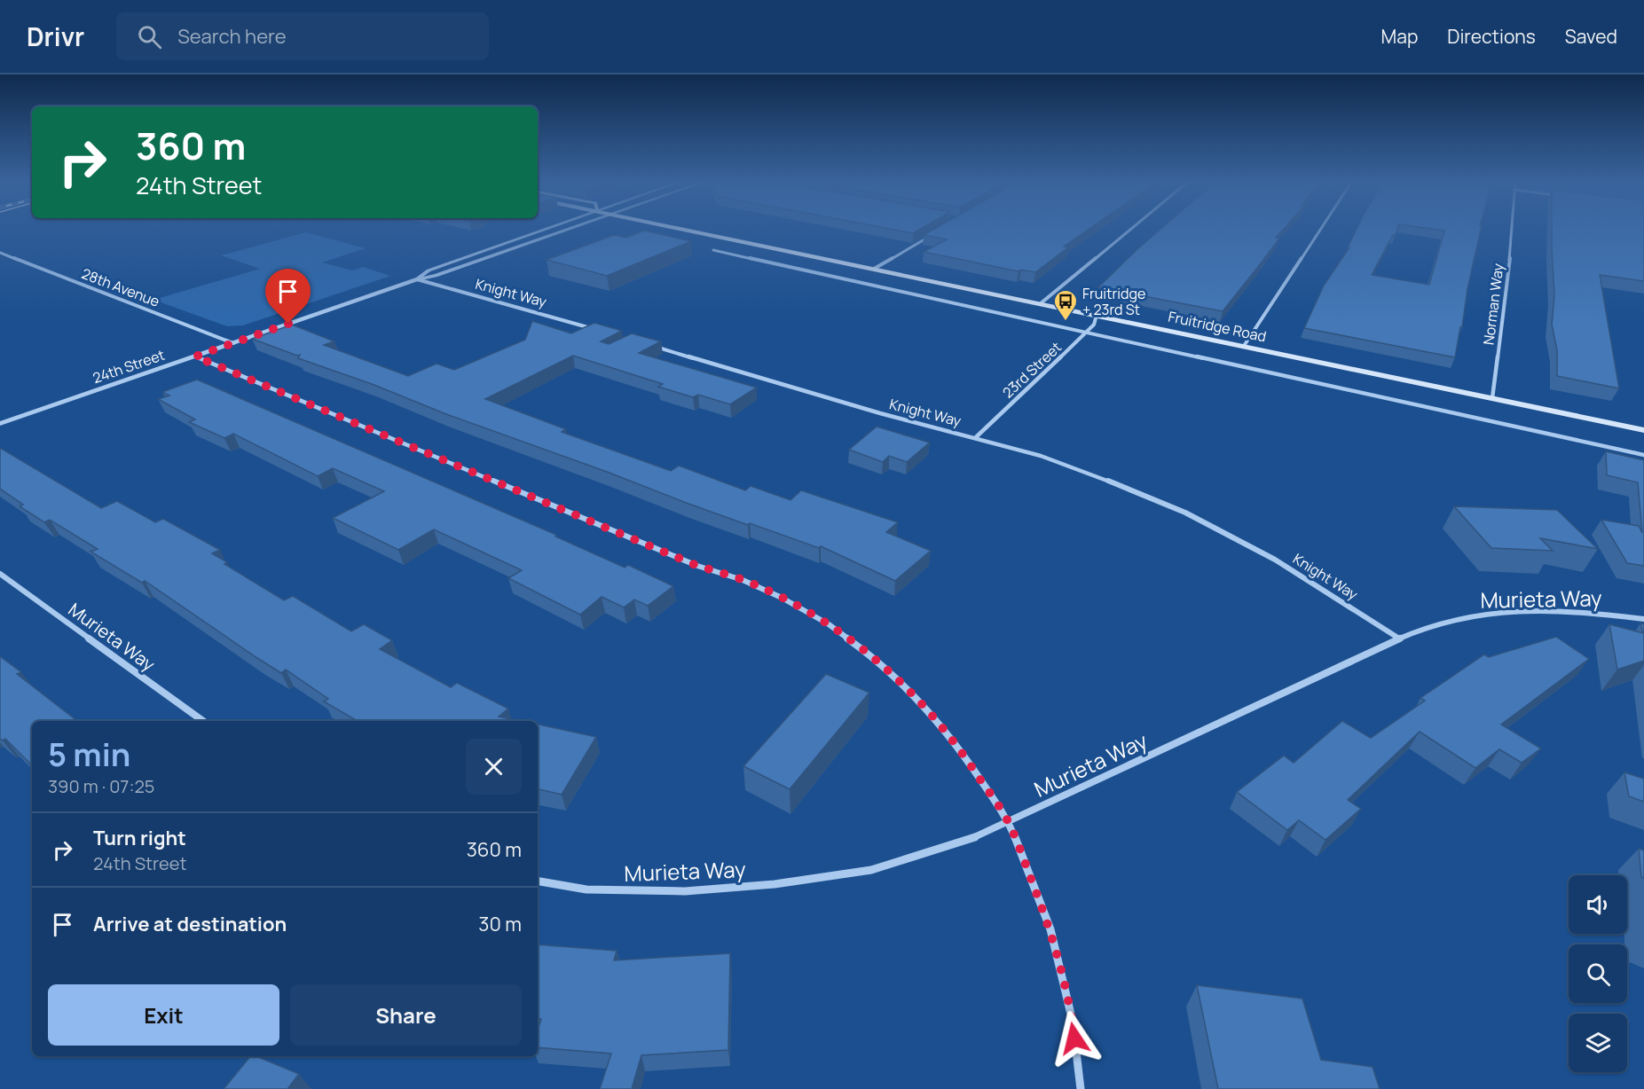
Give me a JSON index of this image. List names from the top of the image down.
{
  "streets": {
    "main road": ["Fruitridge Road"],
    "street": [
      "28th Avenue",
      "Knight Way",
      "Norman Way",
      "24th Street",
      "23rd Street",
      "Murieta Way"
    ]
  },
  "crossings": [
    ["28th Avenue", "24th Street"],
    ["Knight Way", "24th Street"],
    ["Knight Way", "23rd Street"],
    ["Knight Way", "Murieta Way"],
    ["Norman Way", "Fruitridge Road"],
    ["Fruitridge Road", "23rd Street"]
  ],
  "places": {
    "bus stop": ["Fruitridge + 23rd St"]
  },
  "page": {
    "header": "Drivr",
    "search": "Search here",
    "nav": ["Map", "Directions", "Saved"],
    "turn": ["360 m", "24th Street"],
    "heading": ["5 min", "390 m · 07:25"],
    "list": [
      {
        "name": "Turn right",
        "note": "24th Street",
        "value": "360 m"
      },
      {
        "name": "Arrive at destination",
        "value": "30 m"
      }
    ],
    "buttons": ["Exit", "Share"]
  }
}
